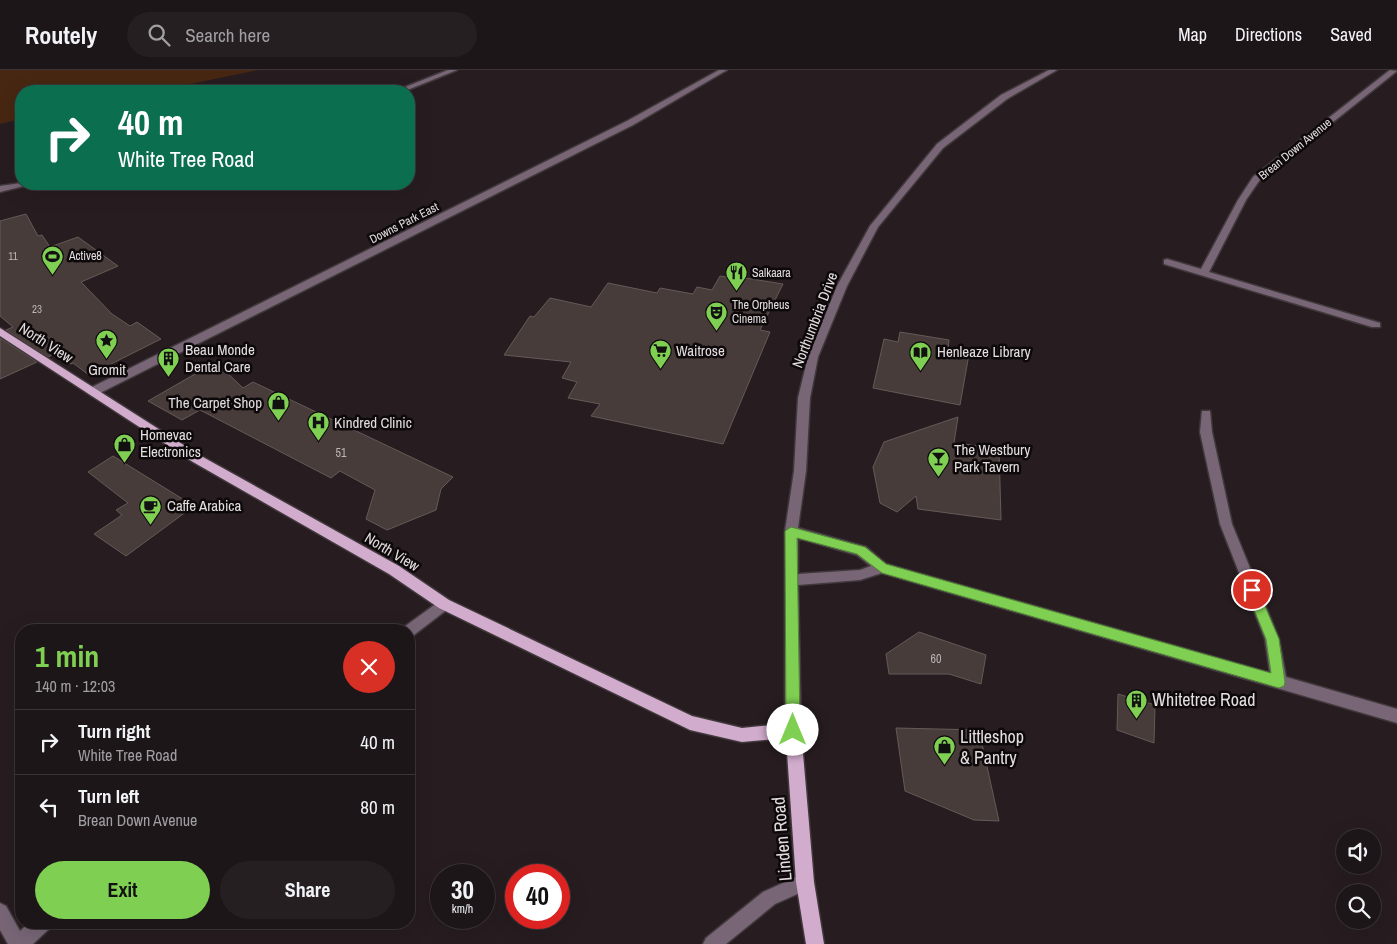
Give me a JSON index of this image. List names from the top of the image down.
{
  "streets": {
    "main road": ["North View", "Linden Road"],
    "street": ["Brean Down Avenue", "Downs Park East", "Northumbria Drive"]
  },
  "crossings": [
    ["Downs Park East", "North View"],
    ["Northumbria Drive", "North View"],
    ["Northumbria Drive", "Linden Road"],
    ["North View", "Linden Road"]
  ],
  "places": {
    "sports": ["Active8"],
    "restaurant": ["Salkaara"],
    "theatre": ["The Orpheus Cinema"],
    "place": ["Gromit"],
    "supermarket": ["Waitrose"],
    "library": ["Henleaze Library"],
    "building": ["Beau Monde Dental Care", "Whitetree Road"],
    "shop": ["The Carpet Shop", "Homevac Electronics", "Littleshop & Pantry"],
    "hospital": ["Kindred Clinic"],
    "bar": ["The Westbury Park Tavern"],
    "cafe": ["Caffe Arabica"]
  },
  "house_numbers": [
    "11",
    "23",
    "51",
    "60"
  ],
  "page": {
    "header": "Routely",
    "search": "Search here",
    "nav": ["Map", "Directions", "Saved"],
    "turn": ["40 m", "White Tree Road"],
    "heading": ["1 min", "140 m · 12:03"],
    "list": [
      {
        "name": "Turn right",
        "note": "White Tree Road",
        "value": "40 m"
      },
      {
        "name": "Turn left",
        "note": "Brean Down Avenue",
        "value": "80 m"
      }
    ],
    "buttons": ["Exit", "Share"],
    "speed": "30 km/h",
    "limit": "40"
  }
}
